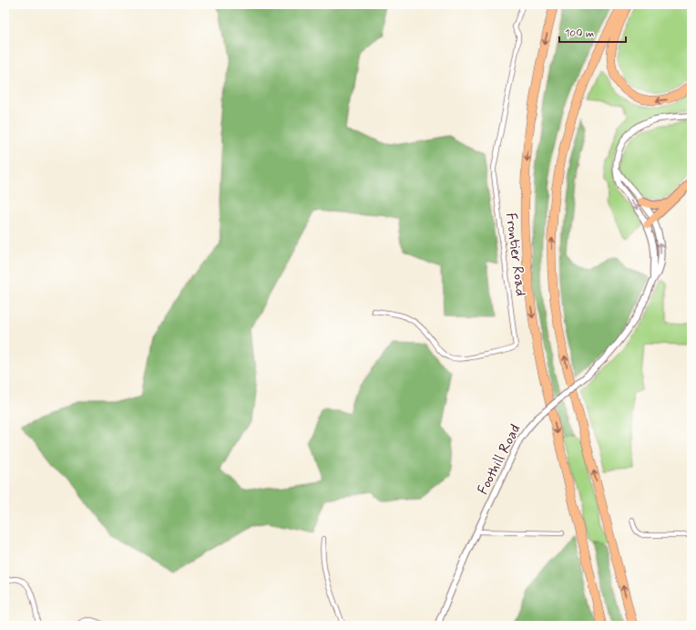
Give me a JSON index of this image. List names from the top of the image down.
{
  "streets": {
    "street": ["Frontier Road", "Foothill Road"]
  },
  "scale_bar": "100 m"
}
